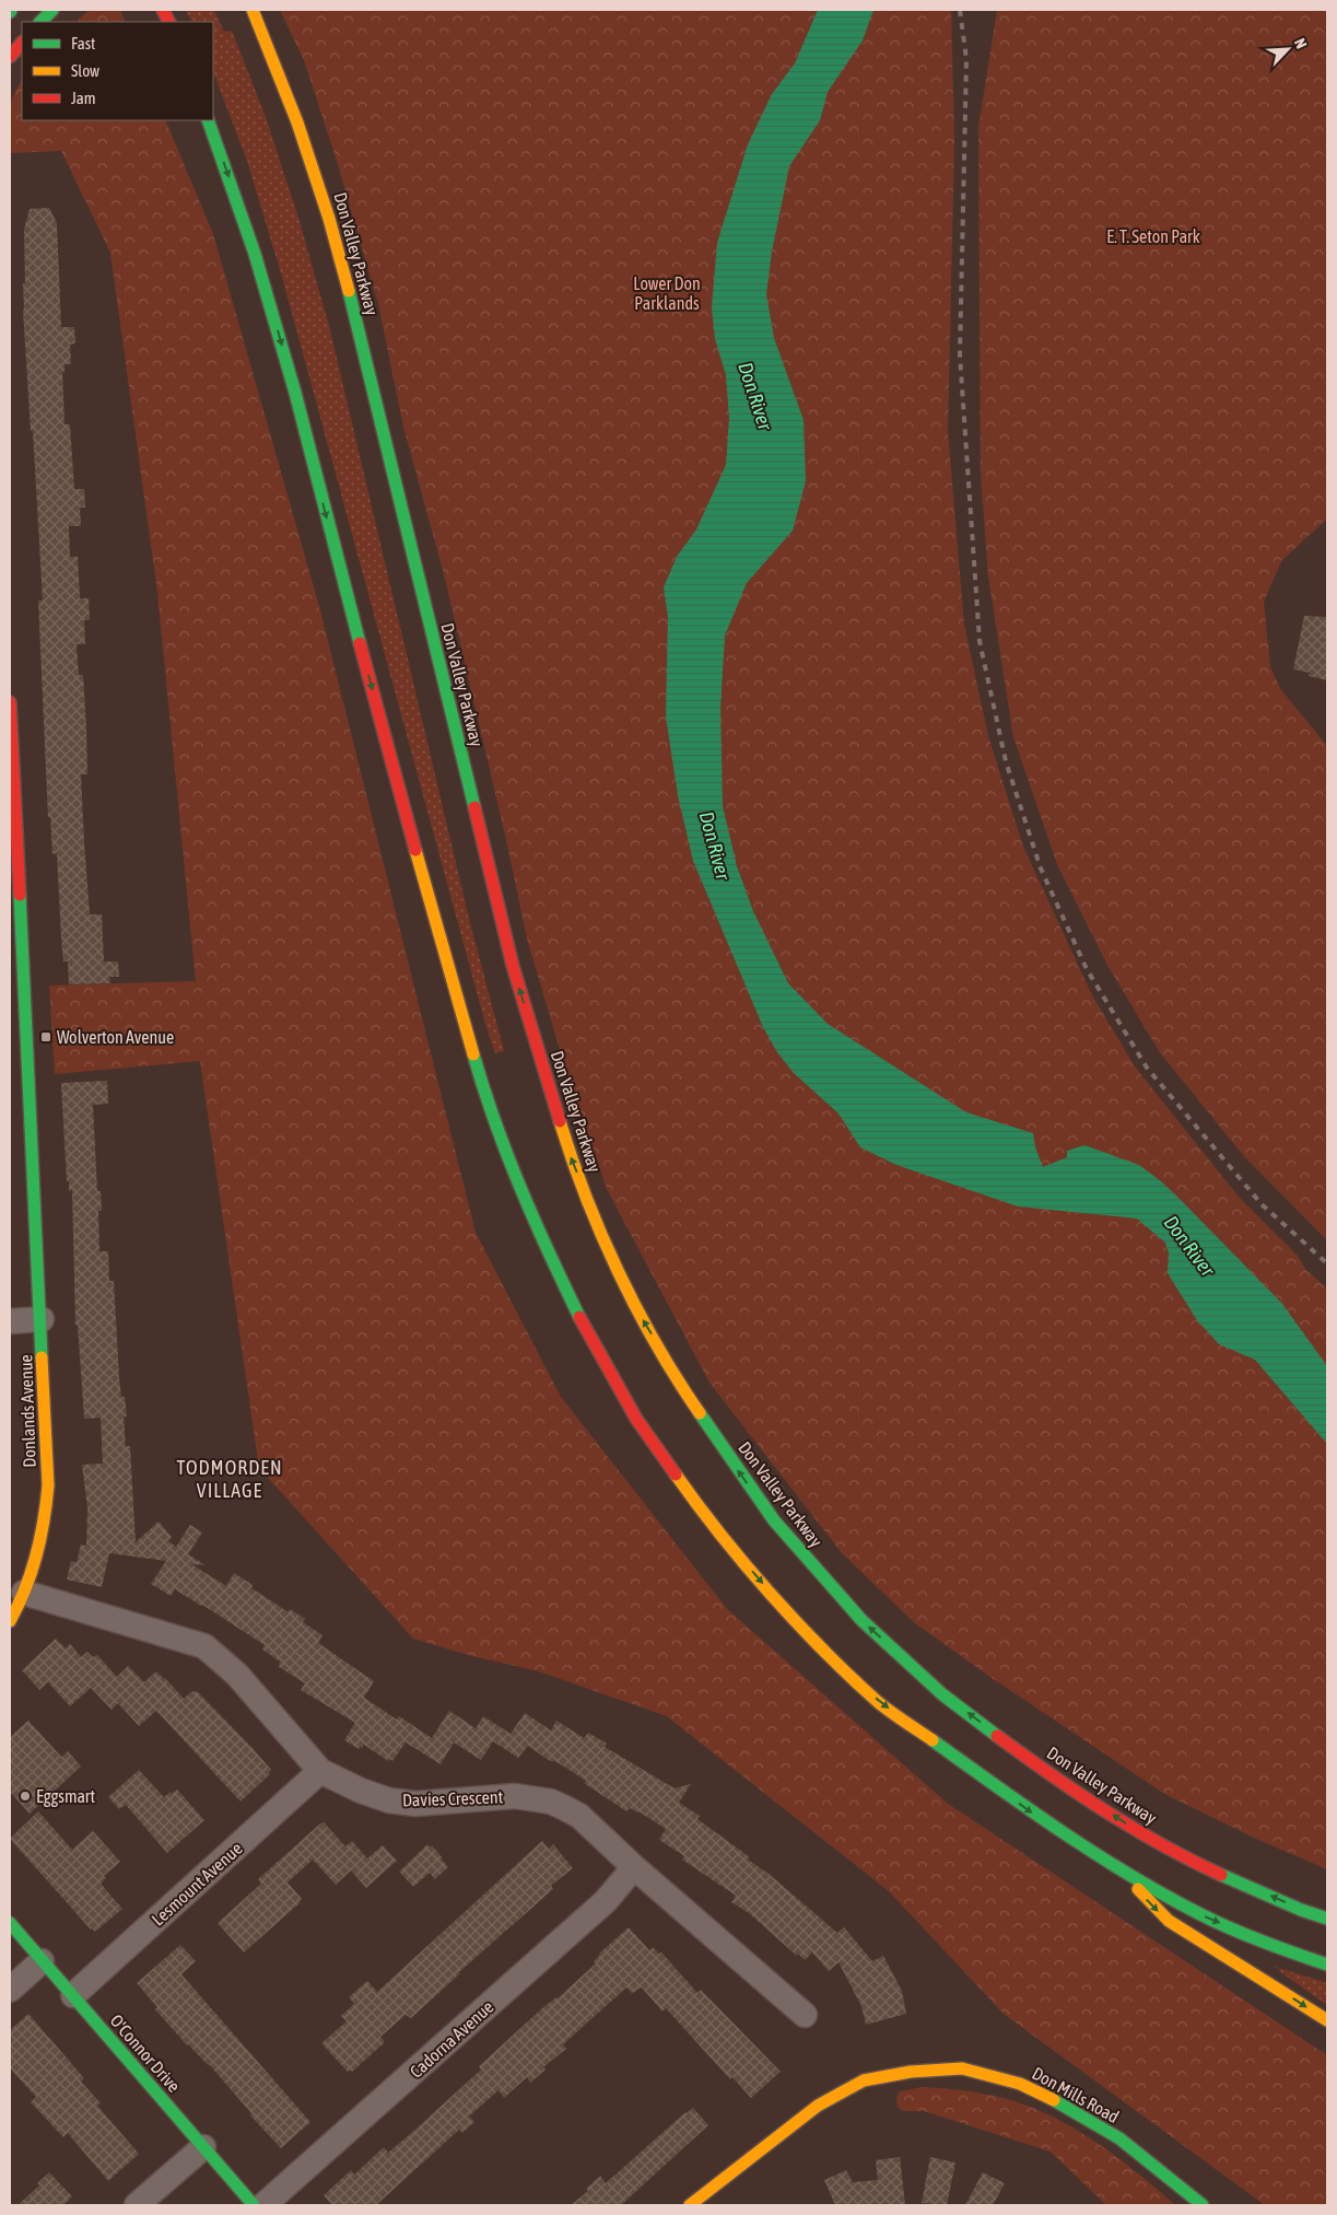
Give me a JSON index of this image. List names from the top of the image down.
{
  "streets": {
    "main road": [
      "Don Valley Parkway",
      "Donlands Avenue",
      "O'Connor Drive",
      "Don Mills Road"
    ],
    "street": ["Davies Crescent", "Lesmount Avenue", "Cadorna Avenue"]
  },
  "crossings": [
    ["Donlands Avenue", "Davies Crescent"],
    ["Davies Crescent", "Lesmount Avenue"],
    ["Davies Crescent", "Cadorna Avenue"],
    ["Lesmount Avenue", "O'Connor Drive"]
  ],
  "districts": ["TODMORDEN VILLAGE"],
  "water": ["Don River"],
  "parks": ["E. T. Seton Park", "Lower Don Parklands"],
  "places": {
    "transit": ["Wolverton Avenue"],
    "other": ["Eggsmart"]
  },
  "legend": ["Fast", "Slow", "Jam"],
  "north": "top right"
}
